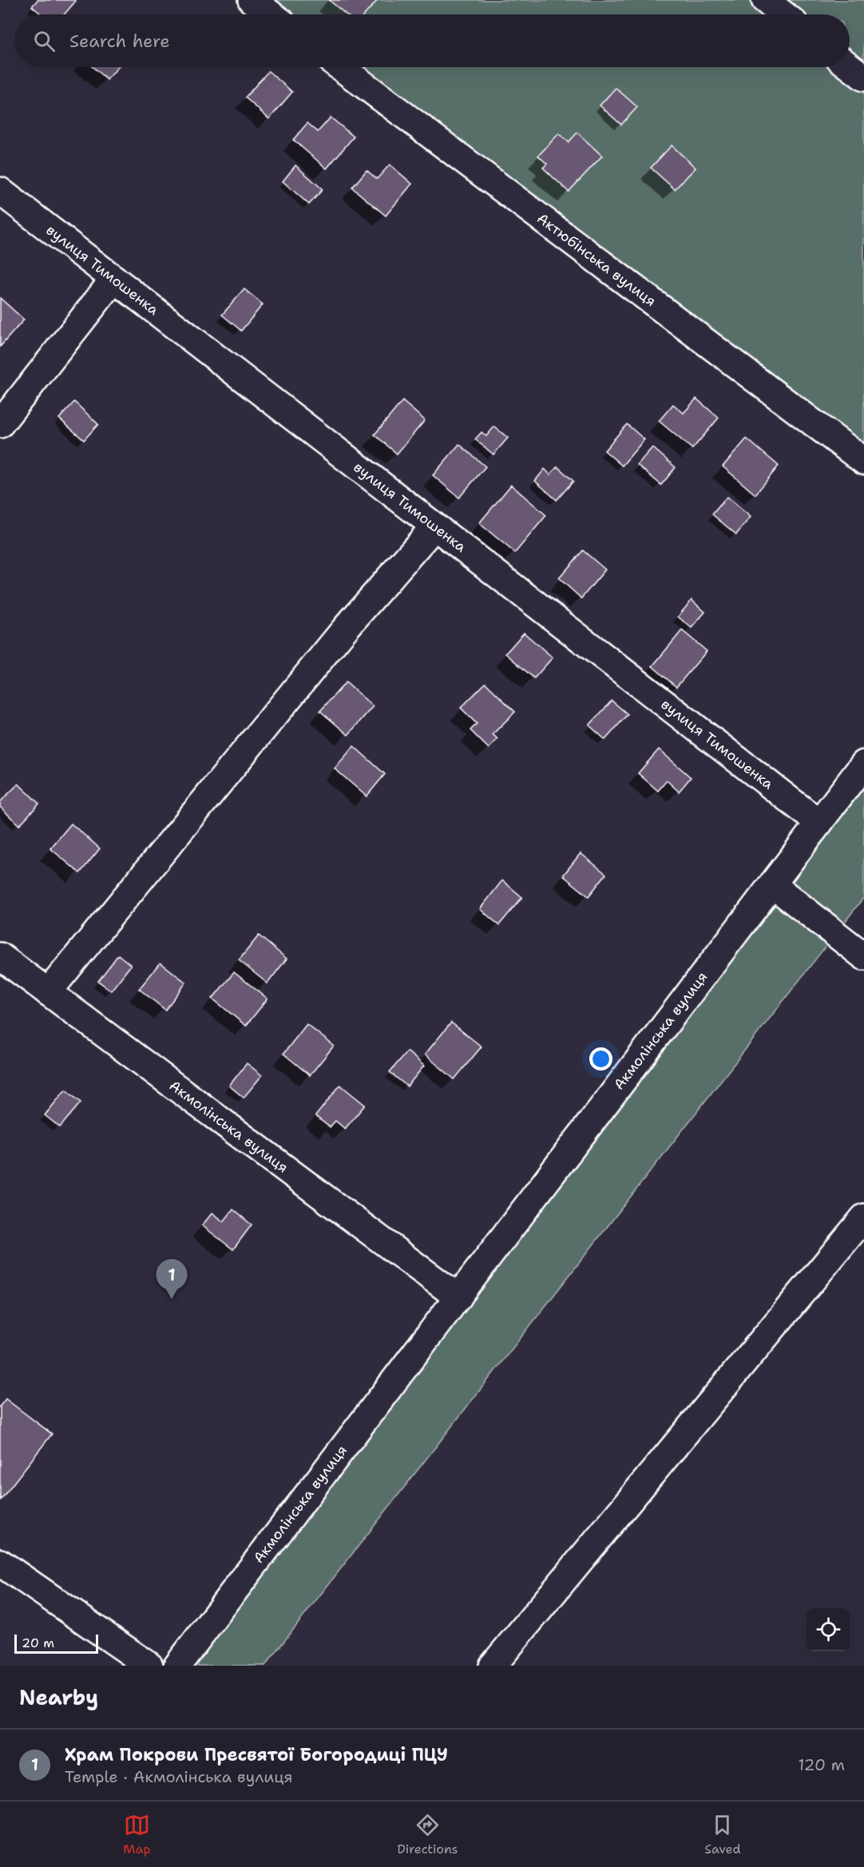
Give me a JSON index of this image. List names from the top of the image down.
{
  "streets": {
    "street": ["Актюбінська вулиця", "вулиця Тимошенка", "Акмолінська вулиця"]
  },
  "crossings": [
    ["вулиця Тимошенка", "Акмолінська вулиця"]
  ],
  "scale_bar": "20 m",
  "page": {
    "search": "Search here",
    "pins": "1",
    "scale": "20 m",
    "heading": "Nearby",
    "list": [
      {
        "mark": "1",
        "name": "Храм Покрови Пресвятої Богородиці ПЦУ",
        "note": "Temple · Акмолінська вулиця",
        "value": "120 m"
      }
    ],
    "nav": ["Map", "Directions", "Saved"]
  }
}
